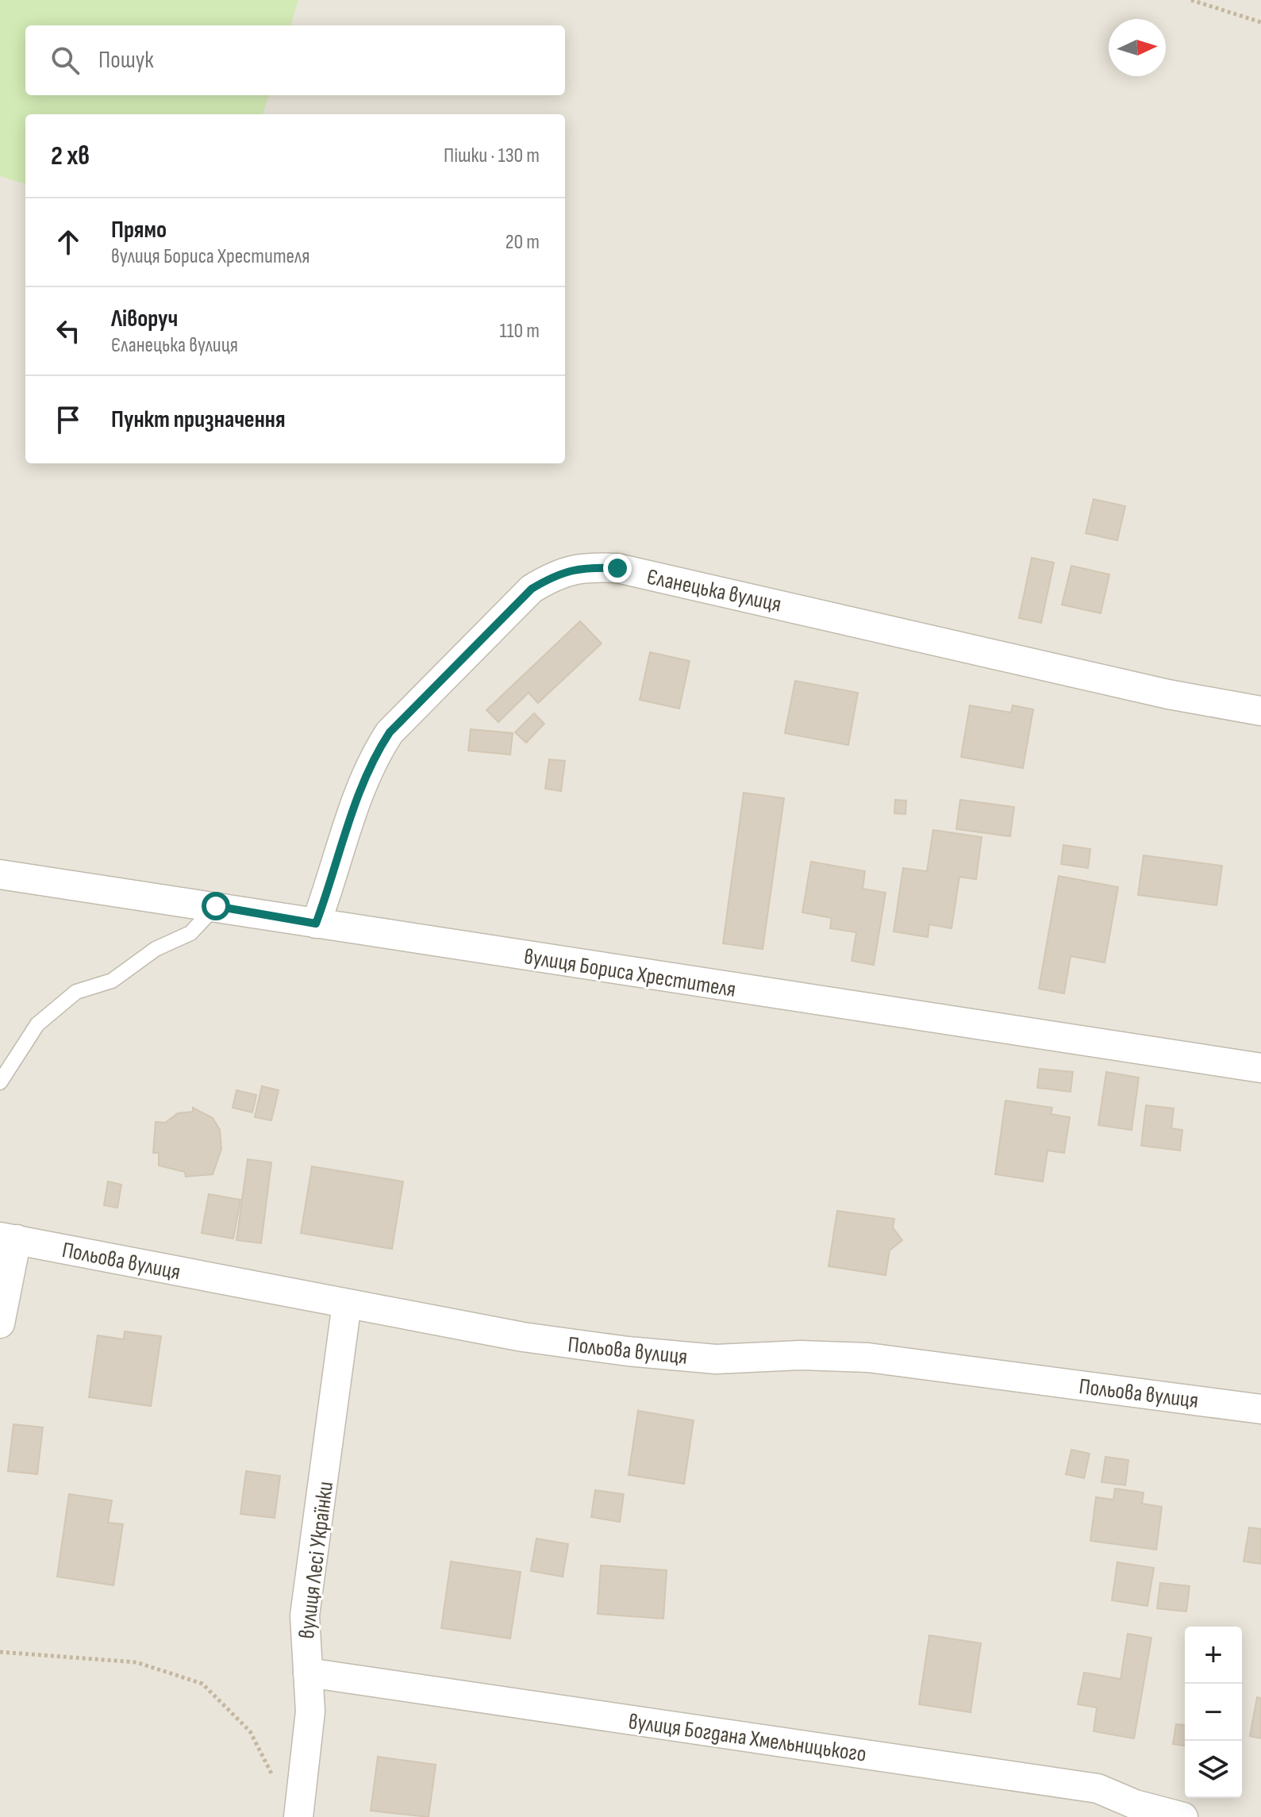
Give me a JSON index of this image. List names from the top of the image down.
{
  "streets": {
    "street": [
      "Єланецька вулиця",
      "вулиця Бориса Хрестителя",
      "Польова вулиця",
      "вулиця Лесі Українки",
      "вулиця Богдана Хмельницького"
    ]
  },
  "crossings": [
    ["Єланецька вулиця", "вулиця Бориса Хрестителя"],
    ["Польова вулиця", "вулиця Лесі Українки"],
    ["вулиця Лесі Українки", "вулиця Богдана Хмельницького"]
  ],
  "north": "right",
  "page": {
    "search": "Пошук",
    "heading": ["2 хв", "Пішки · 130 m"],
    "list": [
      ["Прямо", "вулиця Бориса Хрестителя", "20 m"],
      ["Ліворуч", "Єланецька вулиця", "110 m"],
      "Пункт призначення"
    ],
    "map_buttons": ["+", "−"]
  }
}
